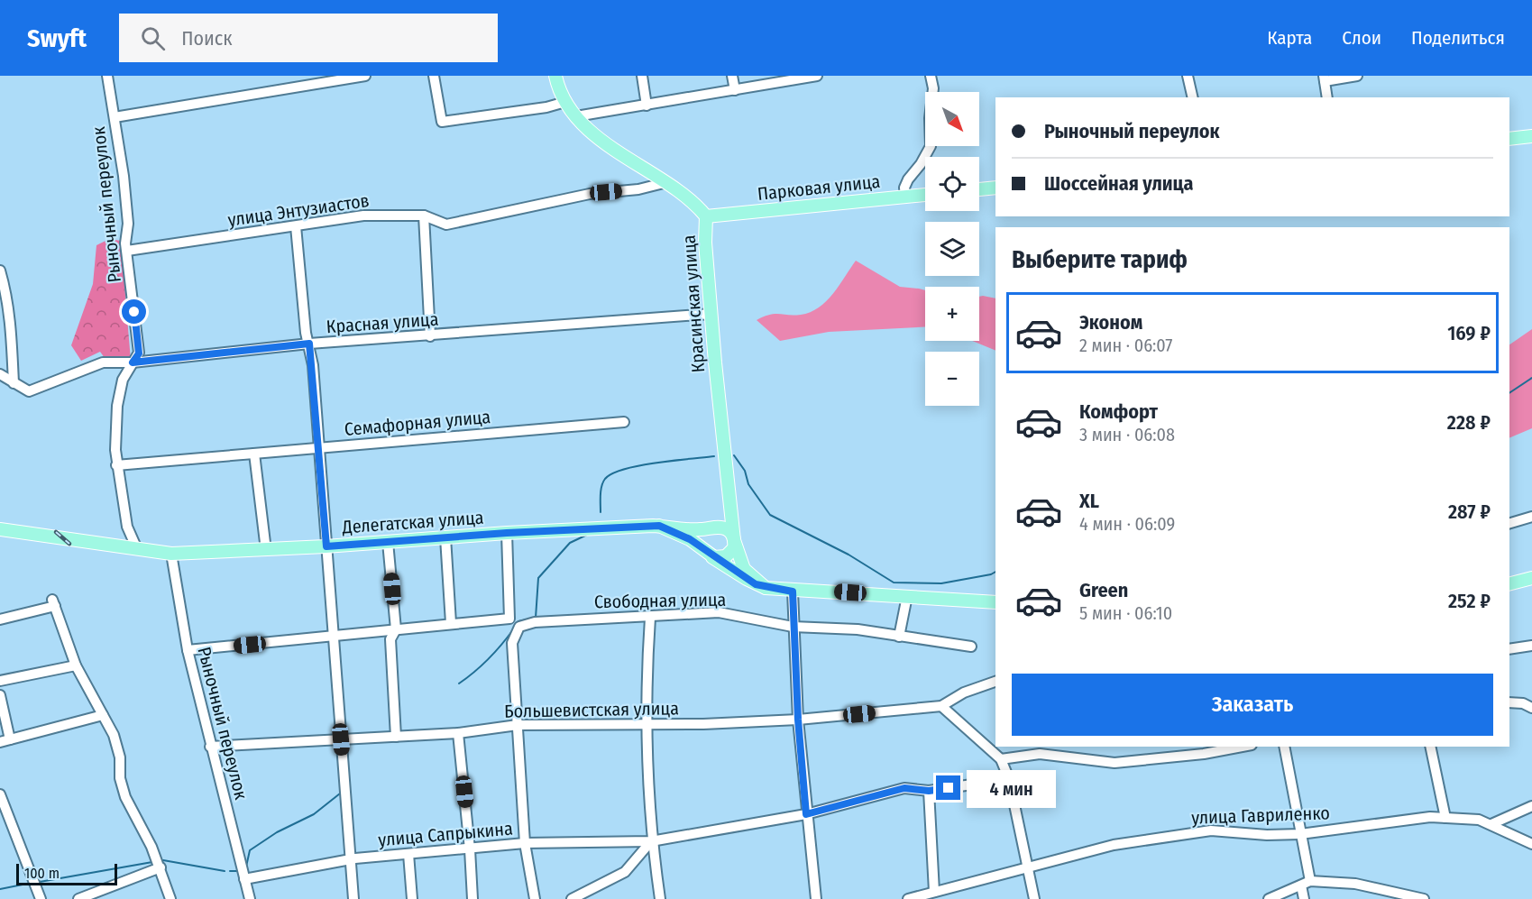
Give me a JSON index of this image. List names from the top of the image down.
{
  "streets": {
    "main road": ["Парковая улица", "Красинская улица", "Делегатская улица"],
    "street": [
      "Рыночный переулок",
      "улица Энтузиастов",
      "Красная улица",
      "Семафорная улица",
      "Свободная улица",
      "Большевистская улица",
      "улица Гавриленко",
      "улица Сапрыкина"
    ]
  },
  "crossings": [
    ["Парковая улица", "Красинская улица"],
    ["Рыночный переулок", "улица Энтузиастов"],
    ["Рыночный переулок", "Красная улица"],
    ["Рыночный переулок", "Семафорная улица"],
    ["Рыночный переулок", "Делегатская улица"],
    ["Рыночный переулок", "Большевистская улица"],
    ["Рыночный переулок", "улица Сапрыкина"],
    ["улица Энтузиастов", "Красинская улица"],
    ["Красинская улица", "Красная улица"],
    ["Красинская улица", "Делегатская улица"],
    ["Свободная улица", "Большевистская улица"]
  ],
  "scale_bar": "100 m",
  "north": "bottom right",
  "page": {
    "header": "Swyft",
    "search": "Поиск",
    "nav": ["Карта", "Слои", "Поделиться"],
    "map_buttons": ["+", "−"],
    "banner": ["Рыночный переулок", "Шоссейная улица"],
    "heading": "Выберите тариф",
    "list": [
      {
        "name": "Эконом",
        "note": "2 мин · 06:07",
        "value": "169 ₽"
      },
      {
        "name": "Комфорт",
        "note": "3 мин · 06:08",
        "value": "228 ₽"
      },
      {
        "name": "XL",
        "note": "4 мин · 06:09",
        "value": "287 ₽"
      },
      {
        "name": "Green",
        "note": "5 мин · 06:10",
        "value": "252 ₽"
      }
    ],
    "buttons": "Заказать",
    "bubble": "4 мин",
    "scale": "100 m"
  }
}
